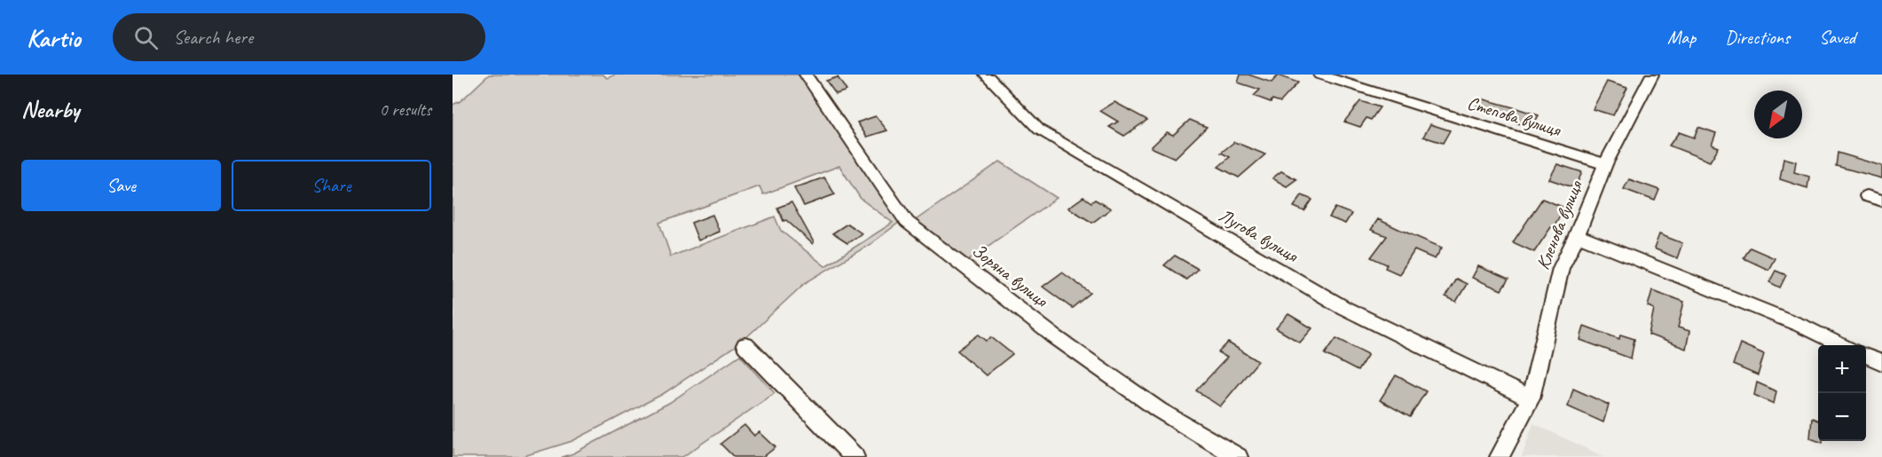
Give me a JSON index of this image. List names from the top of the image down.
{
  "streets": {
    "street": [
      "Степова вулиця",
      "Кленова вулиця",
      "Лугова вулиця",
      "Зоряна вулиця"
    ]
  },
  "crossings": [
    ["Степова вулиця", "Кленова вулиця"],
    ["Кленова вулиця", "Лугова вулиця"]
  ],
  "north": "bottom left",
  "page": {
    "header": "Kartio",
    "search": "Search here",
    "nav": ["Map", "Directions", "Saved"],
    "heading": ["Nearby", "0 results"],
    "buttons": ["Save", "Share"],
    "map_buttons": ["+", "−"]
  }
}
